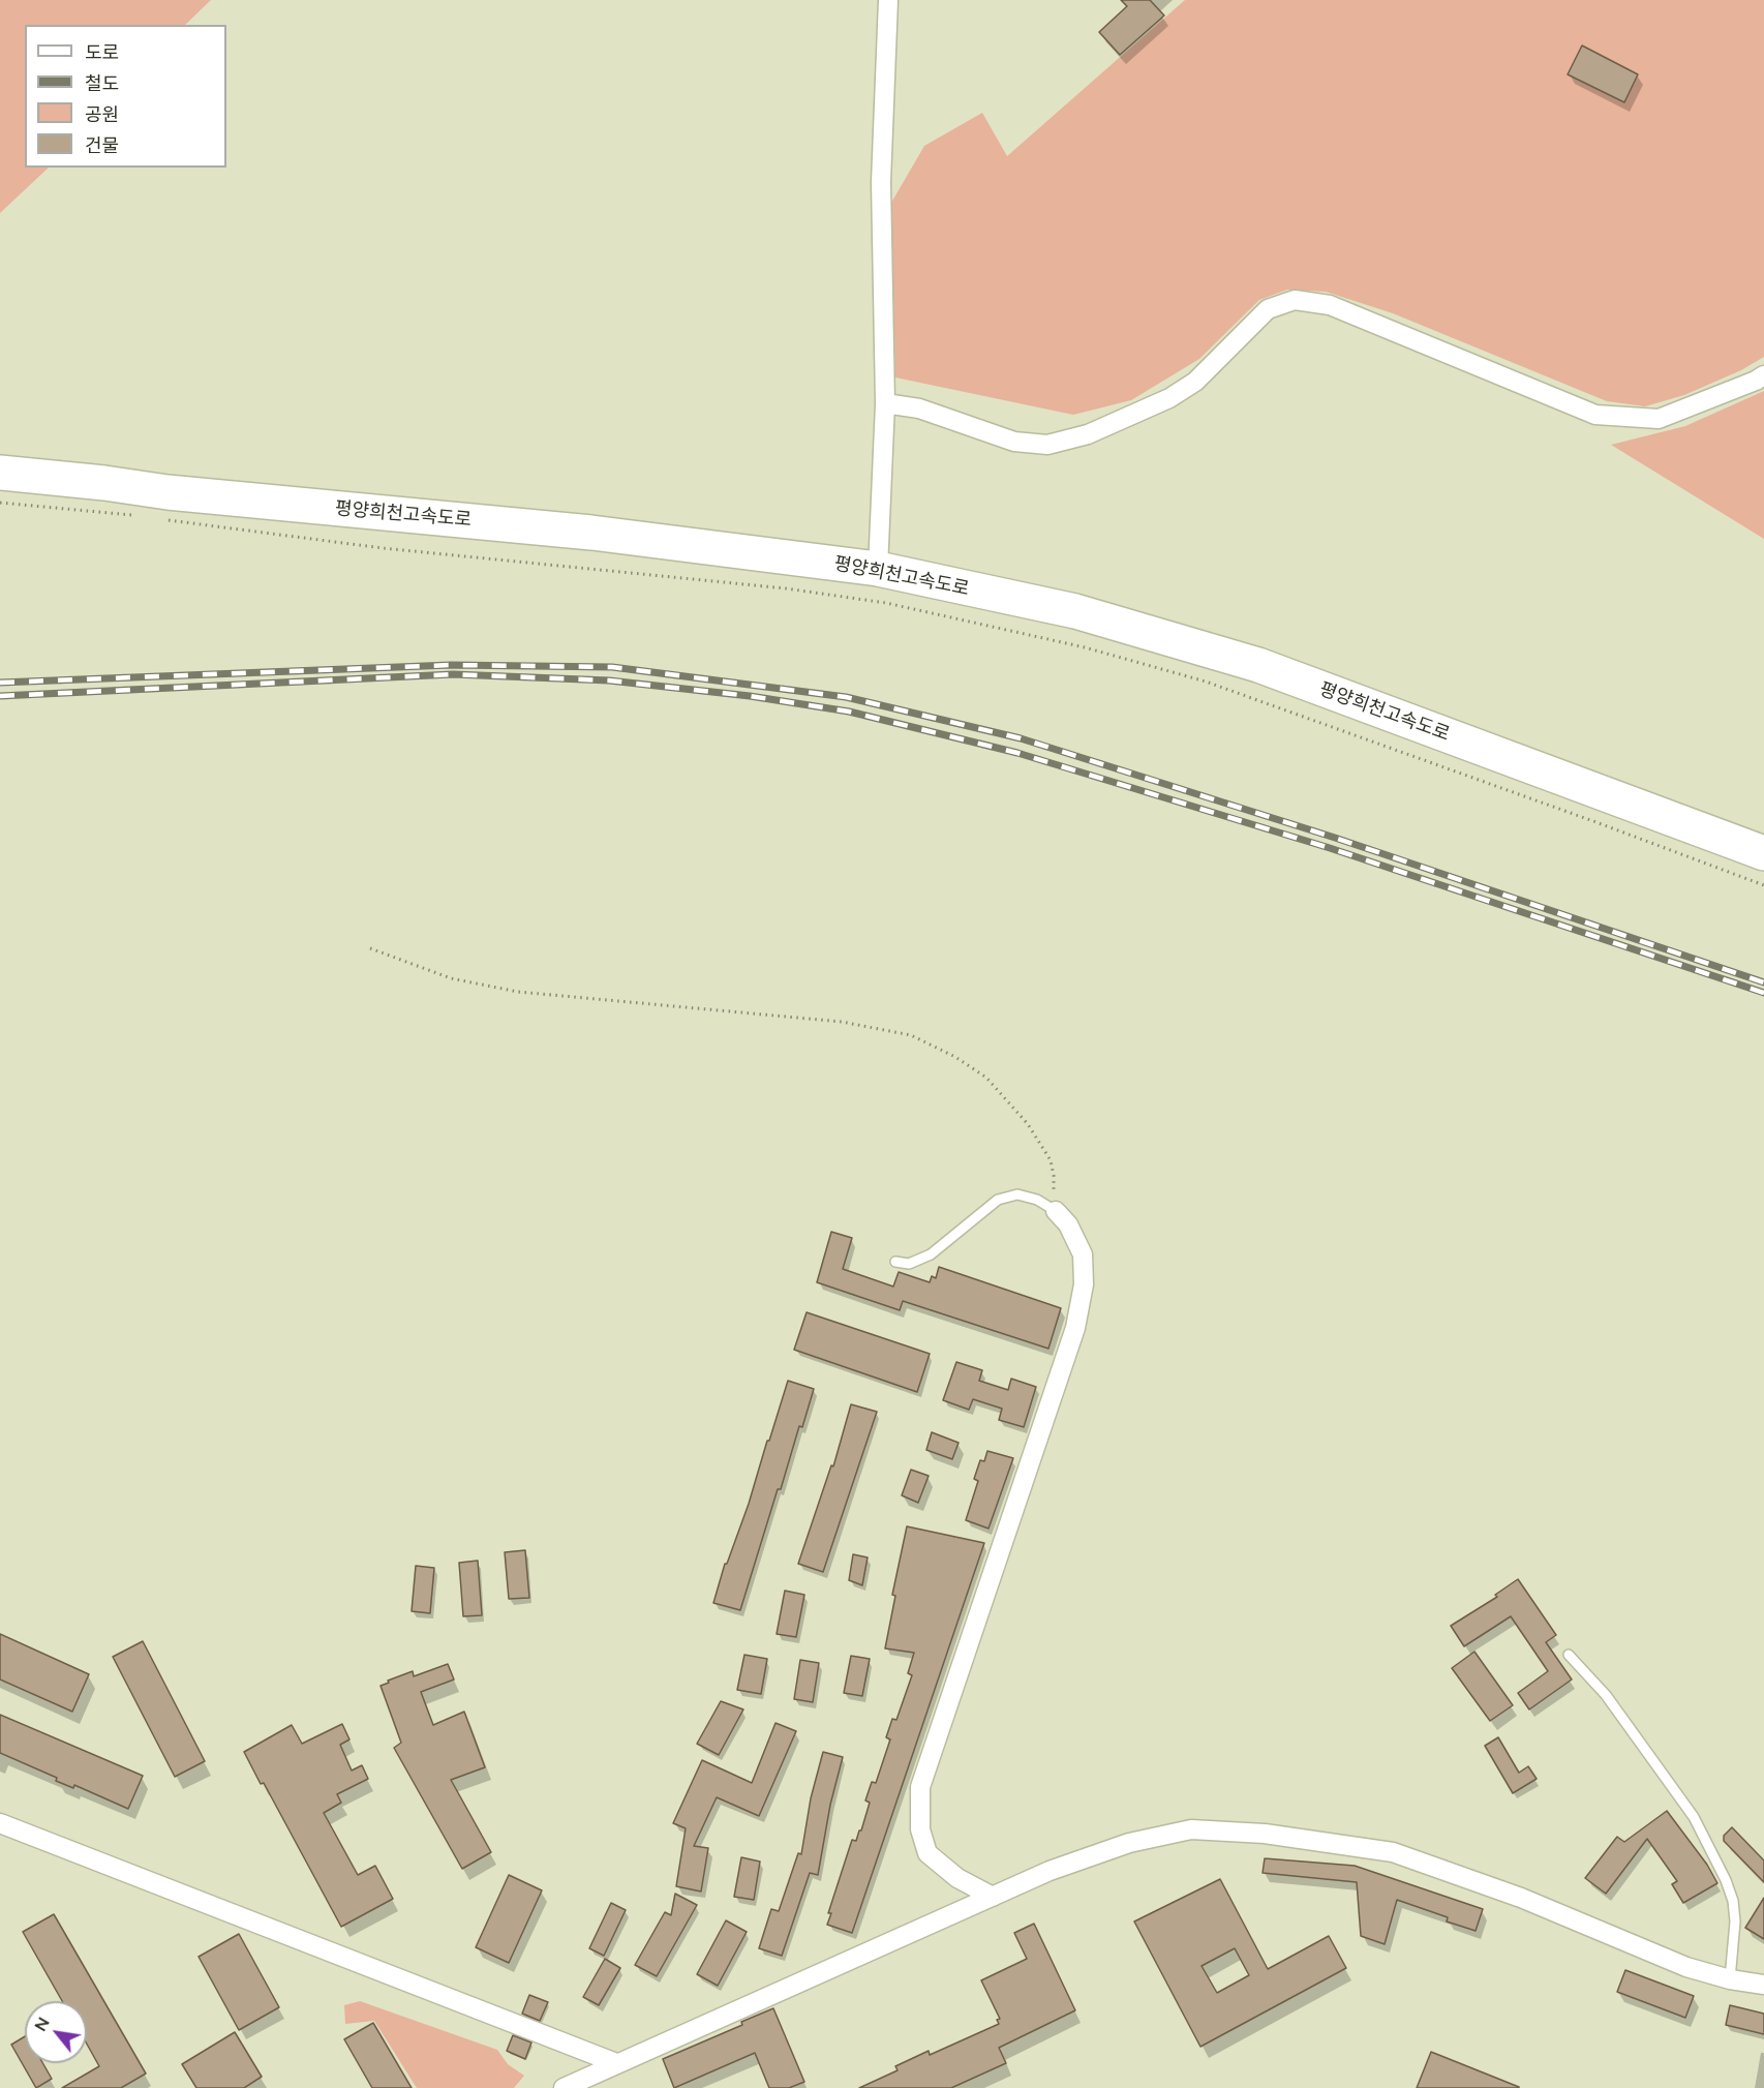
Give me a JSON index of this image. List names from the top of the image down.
{
  "streets": {
    "highway": ["평양희천고속도로"]
  },
  "legend": [
    "도로",
    "철도",
    "공원",
    "건물"
  ],
  "north": "top left"
}
